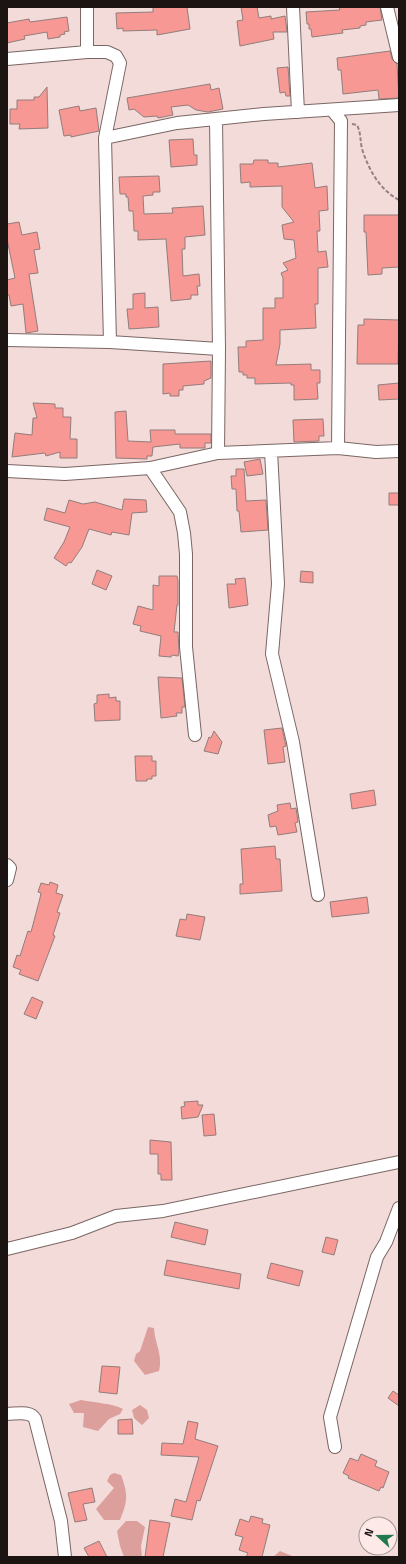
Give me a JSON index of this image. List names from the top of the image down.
{
  "north": "left"
}
